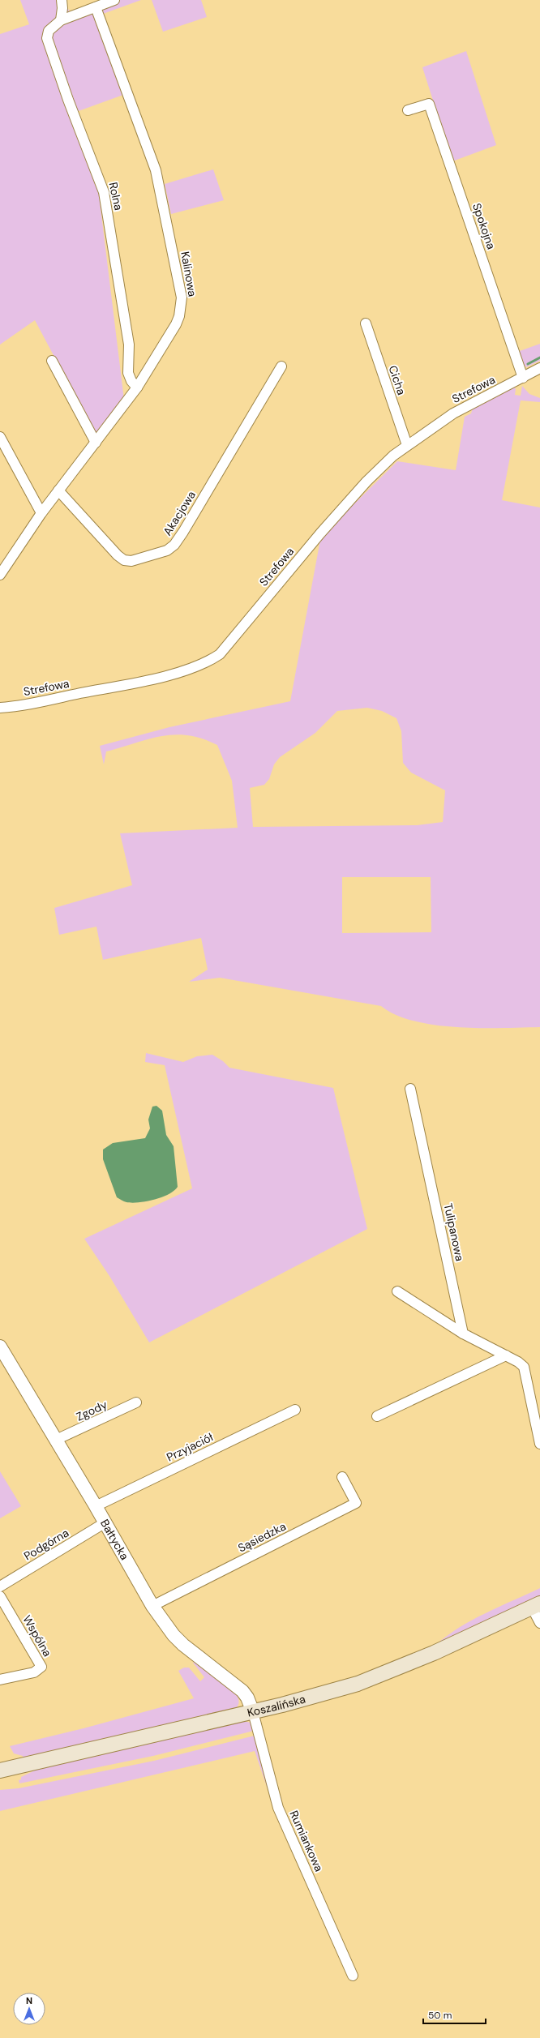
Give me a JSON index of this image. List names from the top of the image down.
{
  "streets": {
    "main road": ["Koszalińska"],
    "street": [
      "Rolna",
      "Spokojna",
      "Kalinowa",
      "Cicha",
      "Strefowa",
      "Akacjowa",
      "Tulipanowa",
      "Zgody",
      "Przyjaciół",
      "Sąsiedzka",
      "Bałtycka",
      "Podgórna",
      "Wspólna",
      "Rumiankowa"
    ]
  },
  "crossings": [
    ["Rolna", "Kalinowa"],
    ["Spokojna", "Strefowa"],
    ["Kalinowa", "Akacjowa"],
    ["Cicha", "Strefowa"],
    ["Zgody", "Bałtycka"],
    ["Przyjaciół", "Bałtycka"],
    ["Sąsiedzka", "Bałtycka"],
    ["Bałtycka", "Podgórna"],
    ["Bałtycka", "Koszalińska"],
    ["Bałtycka", "Rumiankowa"],
    ["Koszalińska", "Rumiankowa"]
  ],
  "scale_bar": "50 m",
  "north": "top"
}
